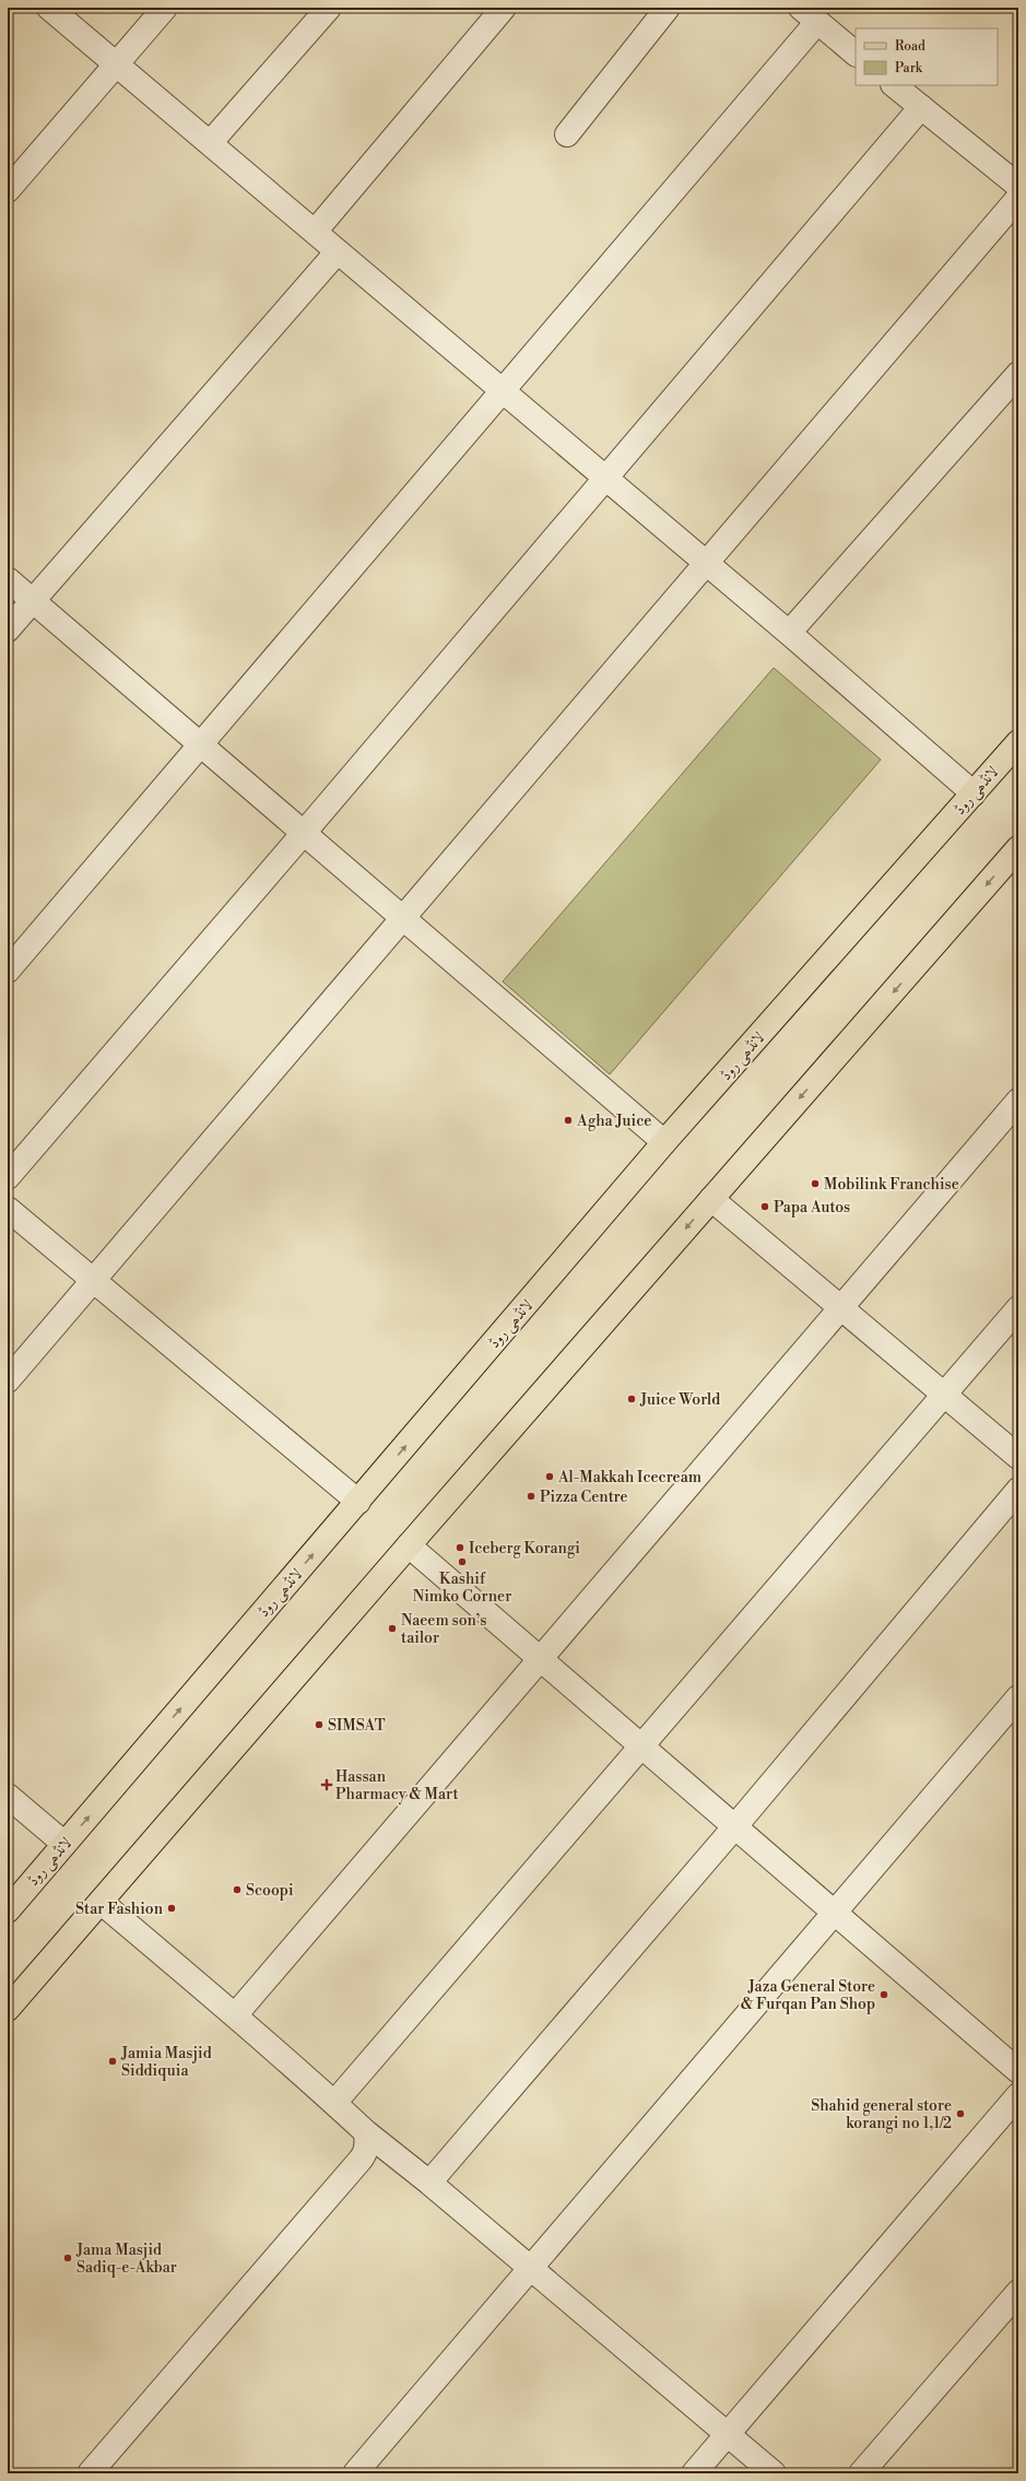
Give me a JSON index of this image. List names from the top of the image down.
{
  "streets": {
    "main road": ["لانڈھی روڈ"]
  },
  "places": {
    "other": [
      "Agha Juice",
      "Mobilink Franchise",
      "Papa Autos",
      "Juice World",
      "Al-Makkah Icecream",
      "Pizza Centre",
      "Iceberg Korangi",
      "Kashif Nimko Corner",
      "Naeem son’s tailor",
      "SIMSAT",
      "Scoopi",
      "Star Fashion",
      "Jaza General Store & Furqan Pan Shop",
      "Jamia Masjid Siddiquia",
      "Shahid general store korangi no 1,1/2",
      "Jama Masjid Sadiq-e-Akbar"
    ],
    "health": ["Hassan Pharmacy & Mart"]
  },
  "legend": ["Road", "Park"]
}
